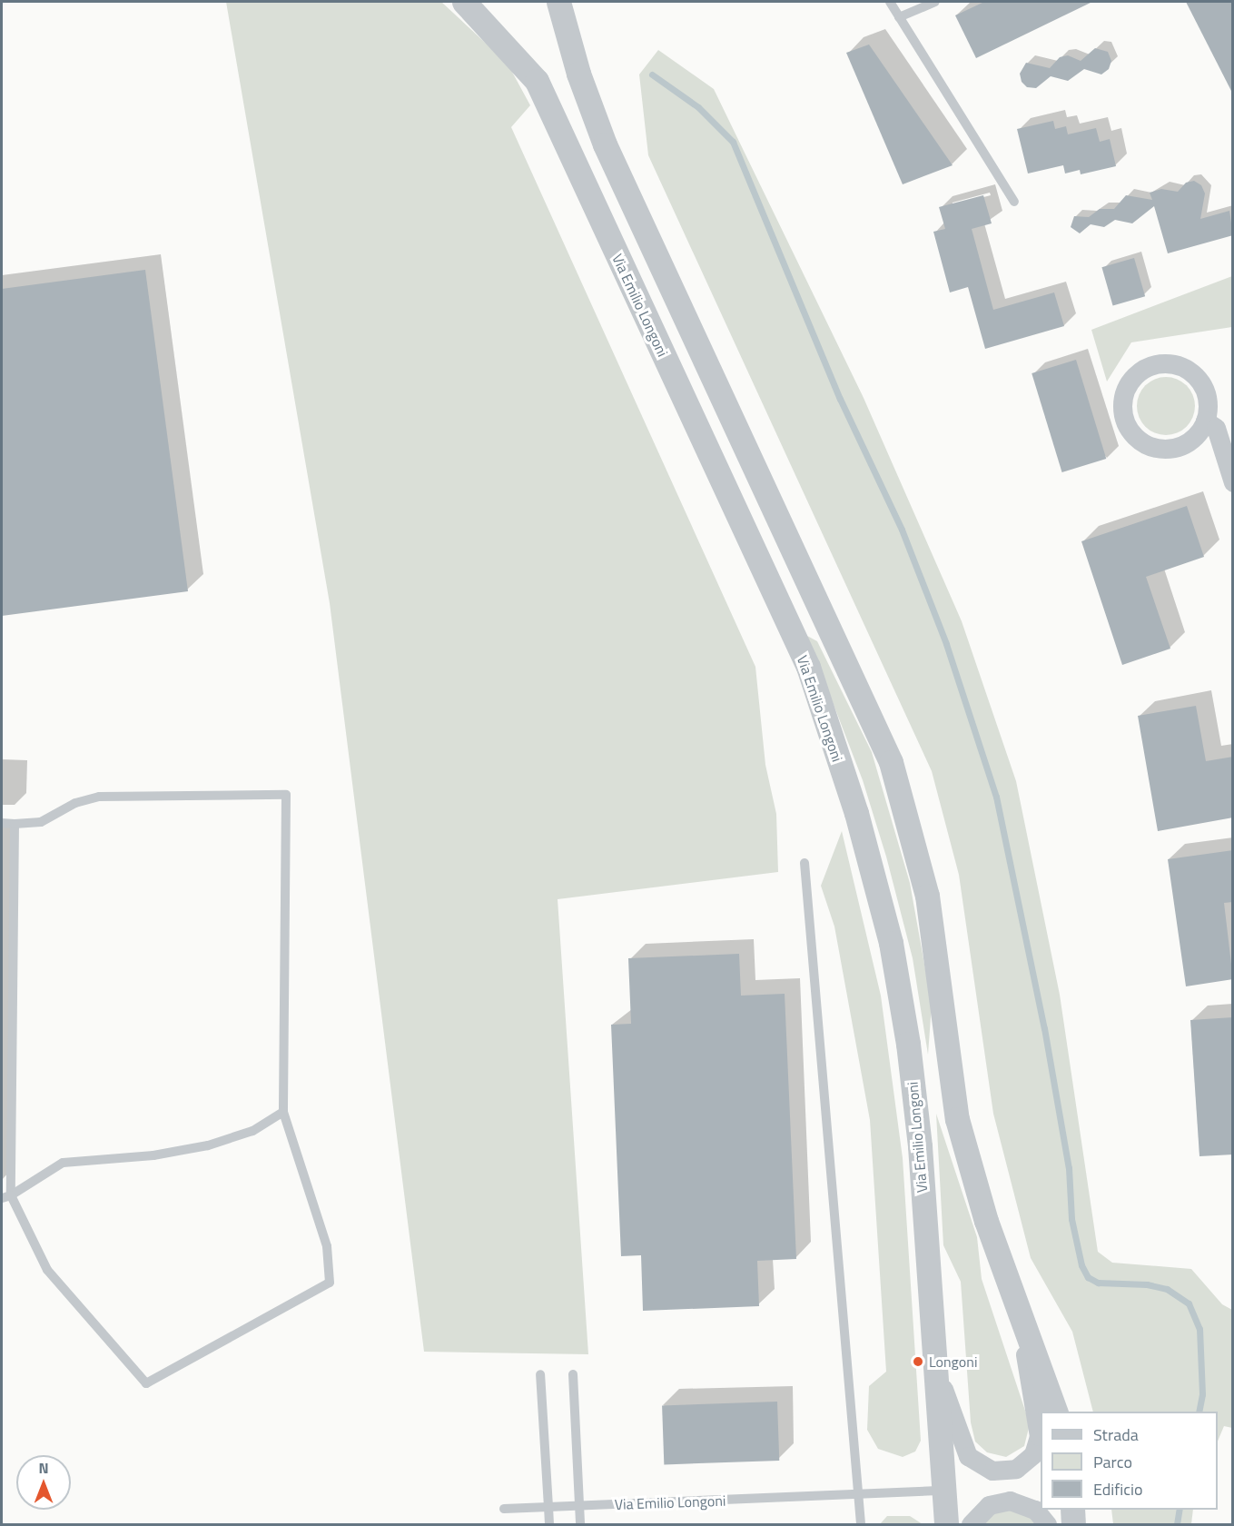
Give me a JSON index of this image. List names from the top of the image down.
{
  "streets": {
    "street": ["Via Emilio Longoni"]
  },
  "places": ["Longoni"],
  "legend": ["Strada", "Parco", "Edificio"],
  "north": "top"
}
